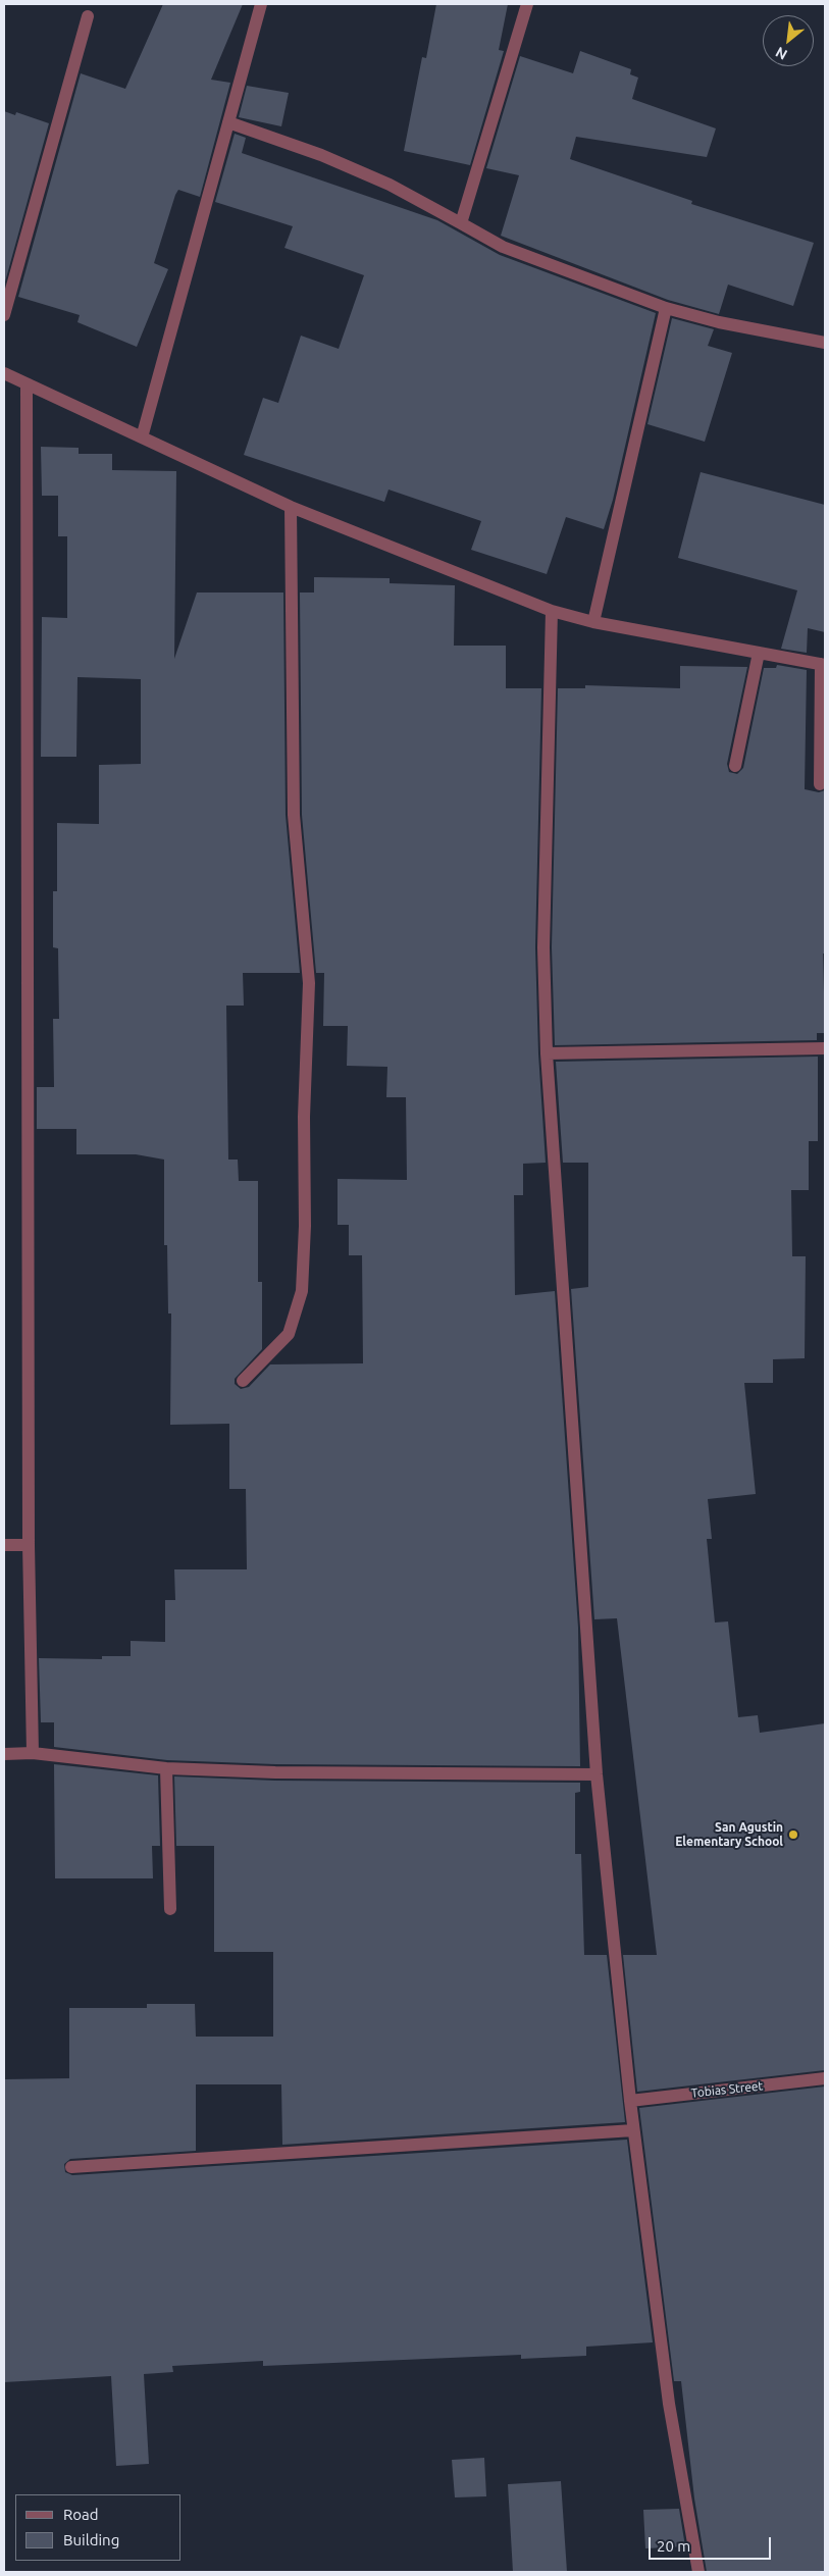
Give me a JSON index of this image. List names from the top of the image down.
{
  "streets": {
    "street": ["Tobias Street"]
  },
  "places": ["San Agustin Elementary School"],
  "legend": ["Road", "Building"],
  "scale_bar": "20 m",
  "north": "bottom left"
}
